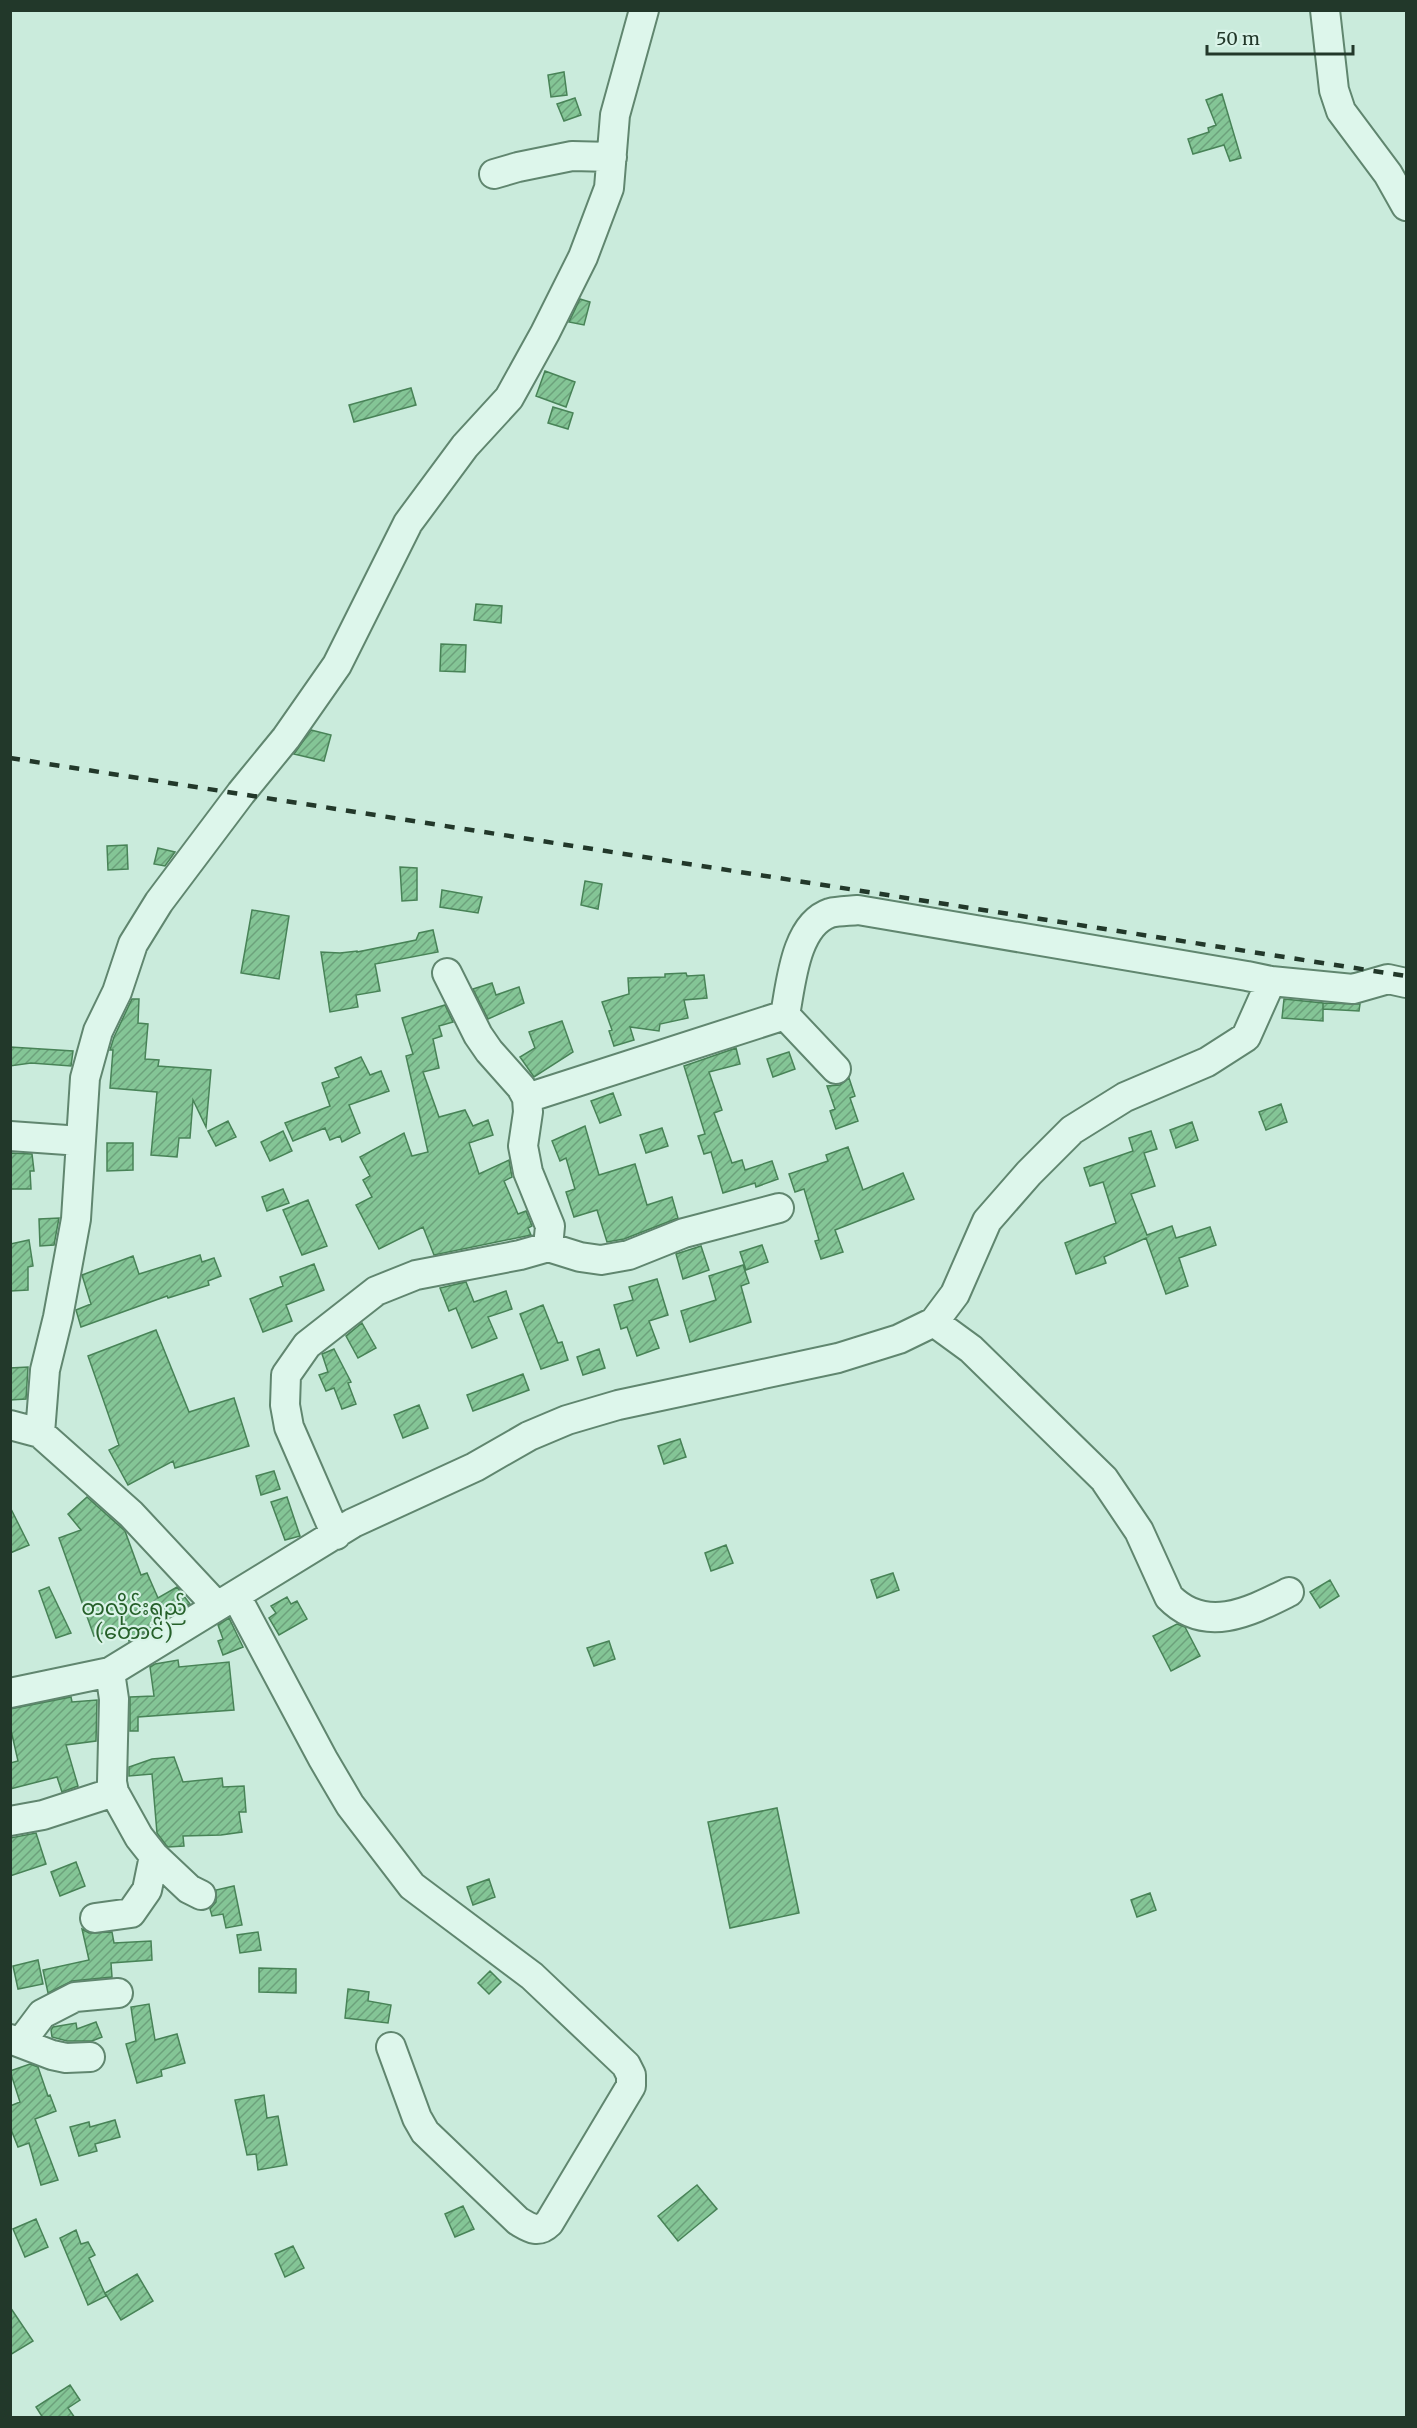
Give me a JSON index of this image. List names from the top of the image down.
{
  "districts": ["တလိုင်းရှည် (တောင်)"],
  "scale_bar": "50 m"
}
